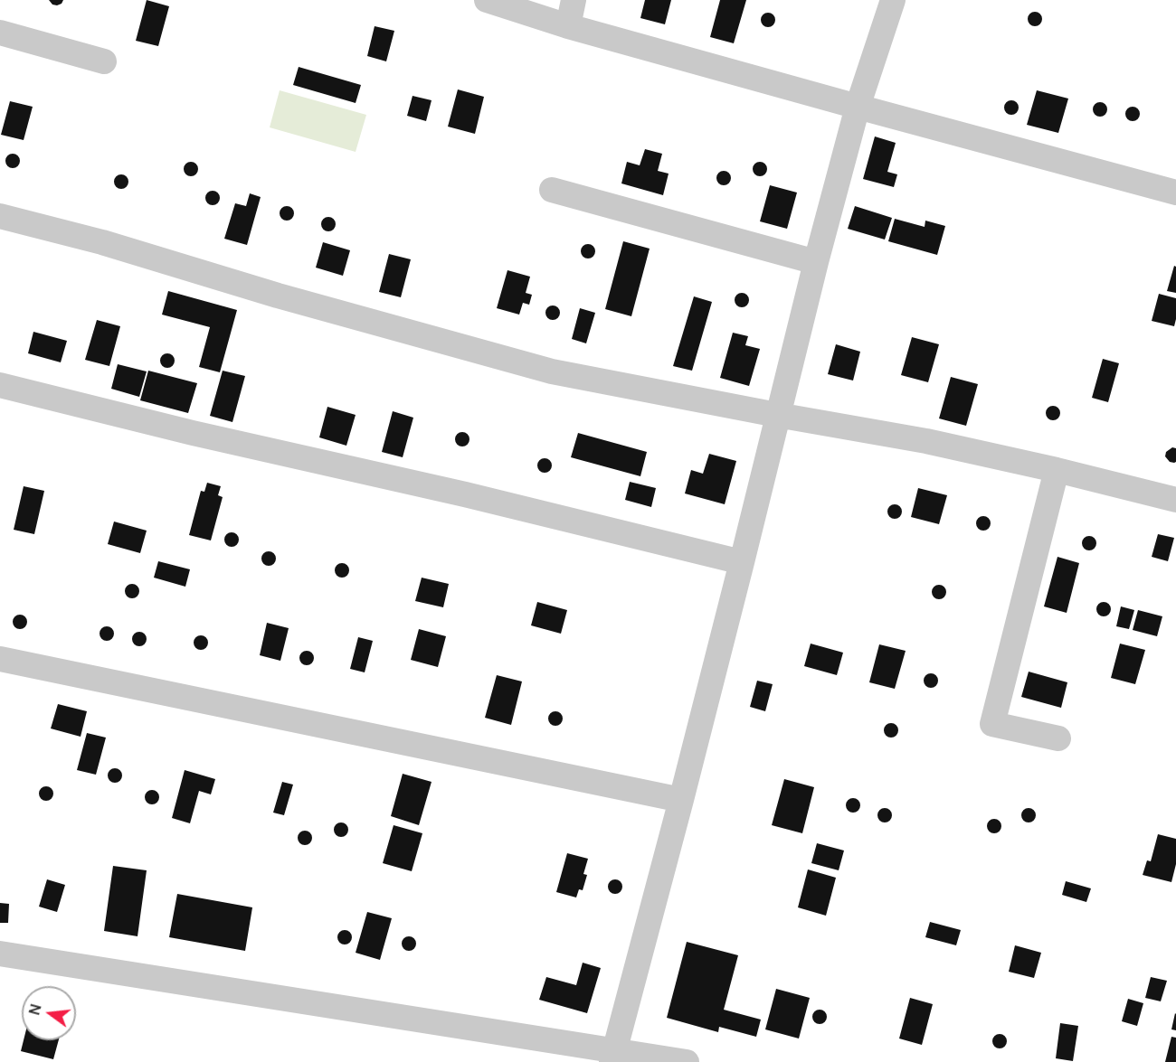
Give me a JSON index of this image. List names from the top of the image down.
{
  "north": "left"
}
